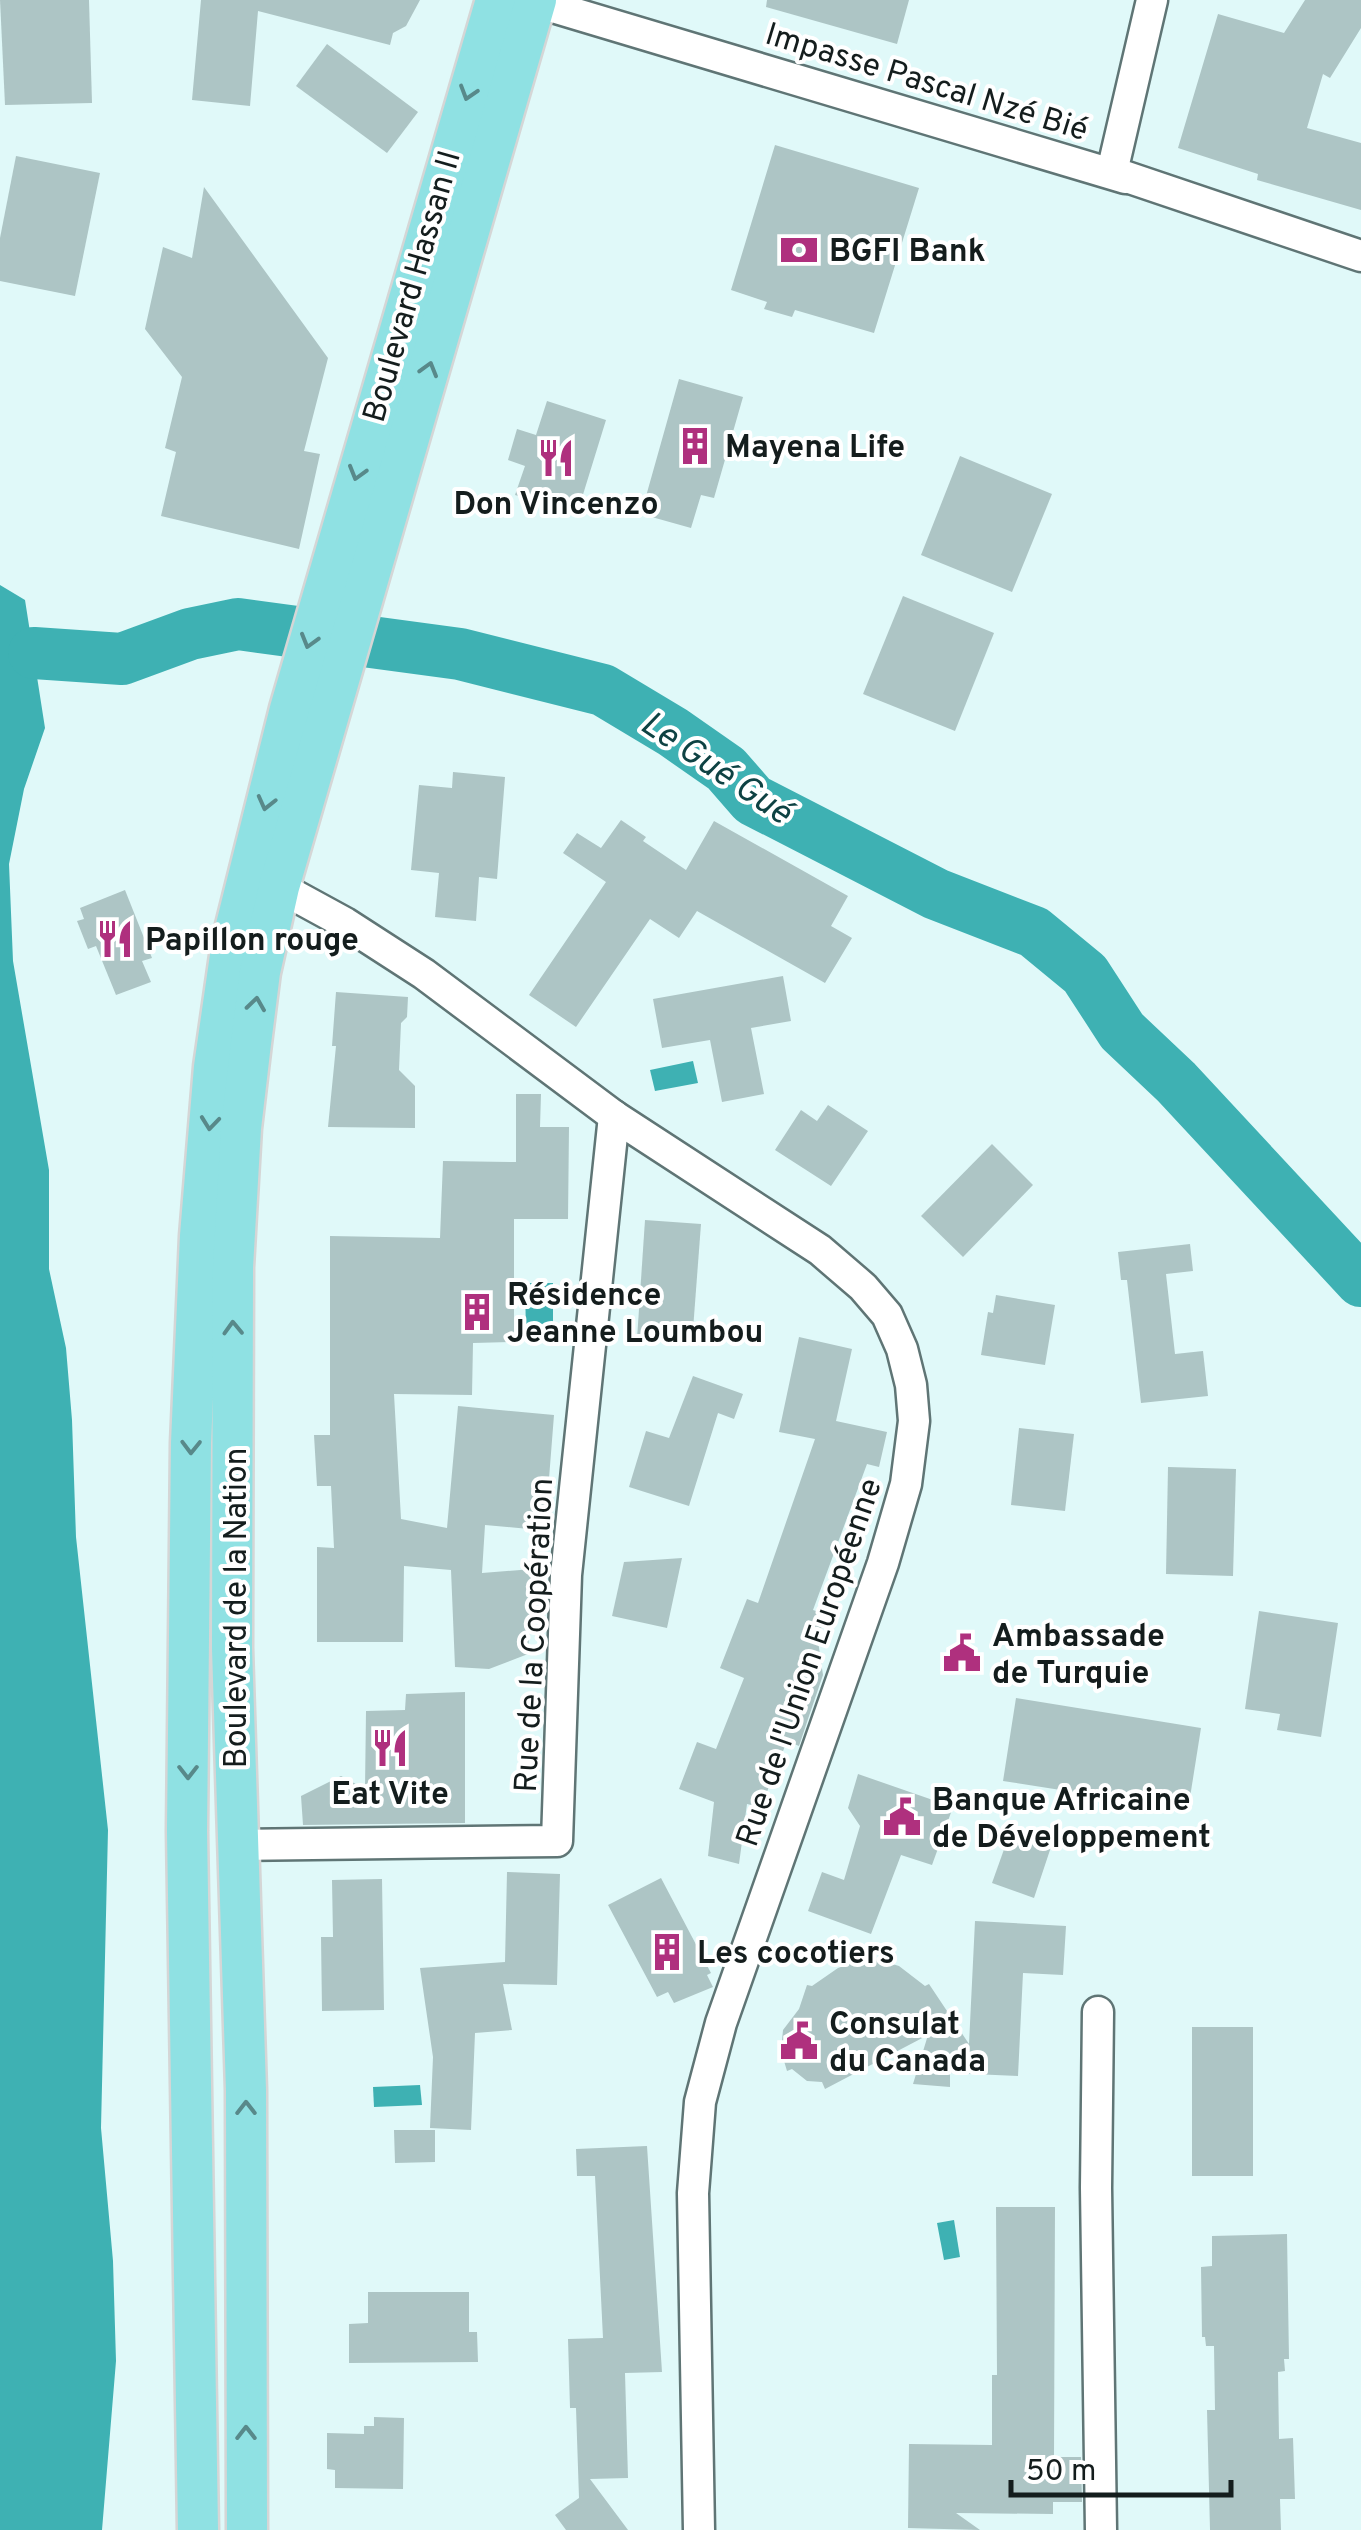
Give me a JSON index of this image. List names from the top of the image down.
{
  "streets": {
    "main road": ["Boulevard Hassan II", "Boulevard de la Nation"],
    "street": ["Impasse Pascal Nzé Bié", "Rue de la Coopération", "Rue de l'Union Européenne"]
  },
  "crossings": [
    ["Impasse Pascal Nzé Bié", "Boulevard Hassan II"],
    ["Boulevard Hassan II", "Boulevard de la Nation"],
    ["Boulevard de la Nation", "Rue de la Coopération"],
    ["Boulevard de la Nation", "Rue de l'Union Européenne"],
    ["Rue de la Coopération", "Rue de l'Union Européenne"]
  ],
  "water": ["Le Gué Gué"],
  "places": {
    "bank": ["BGFI Bank"],
    "building": ["Mayena Life", "Résidence Jeanne Loumbou", "Les cocotiers"],
    "restaurant": ["Don Vincenzo", "Papillon rouge", "Eat Vite"],
    "public building": ["Ambassade de Turquie", "Banque Africaine de Développement", "Consulat du Canada"]
  },
  "scale_bar": "50 m"
}
